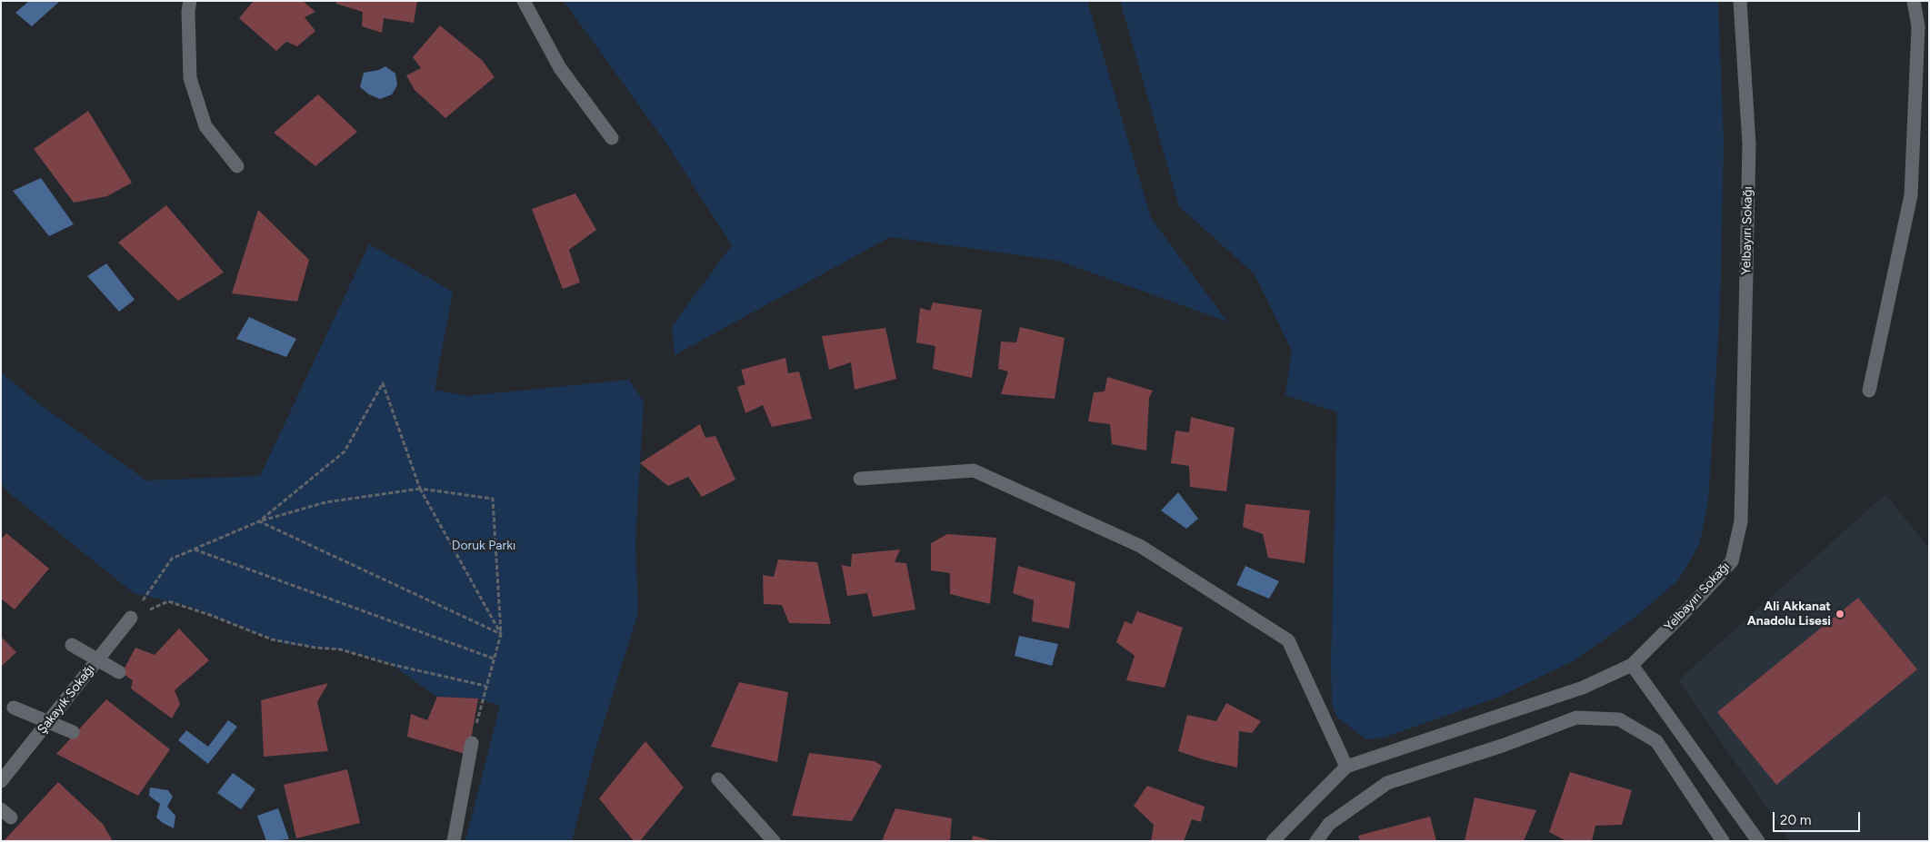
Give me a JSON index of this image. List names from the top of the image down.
{
  "streets": {
    "street": ["Yelbayırı Sokağı", "Şakayık Sokağı"]
  },
  "parks": ["Doruk Parkı"],
  "places": ["Ali Akkanat Anadolu Lisesi"],
  "scale_bar": "20 m"
}
